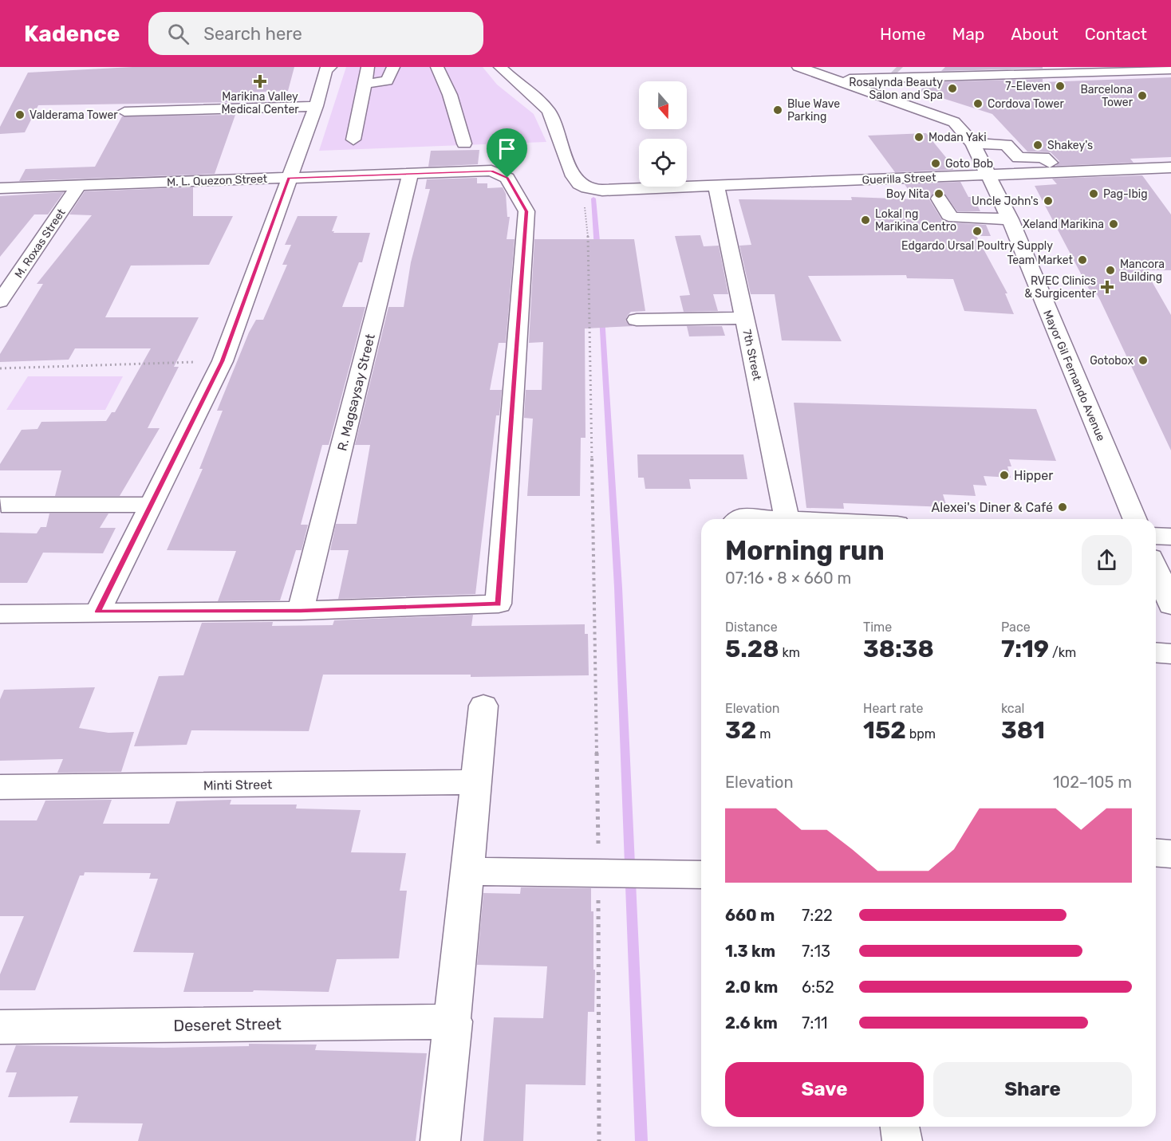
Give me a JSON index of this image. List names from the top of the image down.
{
  "streets": {
    "street": [
      "Guerilla Street",
      "M. L. Quezon Street",
      "M. Roxas Street",
      "7th Street",
      "Mayor Gil Fernando Avenue",
      "R. Magsaysay Street",
      "Minti Street",
      "Deseret Street"
    ]
  },
  "crossings": [
    ["Guerilla Street", "7th Street"],
    ["Guerilla Street", "Mayor Gil Fernando Avenue"],
    ["M. L. Quezon Street", "M. Roxas Street"],
    ["M. L. Quezon Street", "R. Magsaysay Street"]
  ],
  "places": {
    "health": ["Marikina Valley Medical Center", "RVEC Clinics & Surgicenter"],
    "other": [
      "7-Eleven",
      "Rosalynda Beauty Salon and Spa",
      "Barcelona Tower",
      "Cordova Tower",
      "Blue Wave Parking",
      "Valderama Tower",
      "Modan Yaki",
      "Shakey's",
      "Goto Bob",
      "Boy Nita",
      "Pag-Ibig",
      "Uncle John's",
      "Lokal ng Marikina Centro",
      "Xeland Marikina",
      "Edgardo Ursal Poultry Supply",
      "Team Market",
      "Mancora Building",
      "Gotobox",
      "Hipper",
      "Alexei's Diner & Café"
    ]
  },
  "north": "bottom",
  "page": {
    "header": "Kadence",
    "search": "Search here",
    "nav": [
      "Home",
      "Map",
      "About",
      "Contact"
    ],
    "heading": ["Morning run", "07:16 · 8 × 660 m"],
    "stats": [
      ["Distance", "5.28 km"],
      ["Time", "38:38"],
      ["Pace", "7:19 /km"],
      ["Elevation", "32 m"],
      ["Heart rate", "152 bpm"],
      ["kcal", "381"]
    ],
    "chart": ["Elevation", "102–105 m"],
    "list": [
      {
        "name": "660 m",
        "note": "7:22"
      },
      {
        "name": "1.3 km",
        "note": "7:13"
      },
      {
        "name": "2.0 km",
        "note": "6:52"
      },
      {
        "name": "2.6 km",
        "note": "7:11"
      }
    ],
    "buttons": ["Save", "Share"]
  }
}
